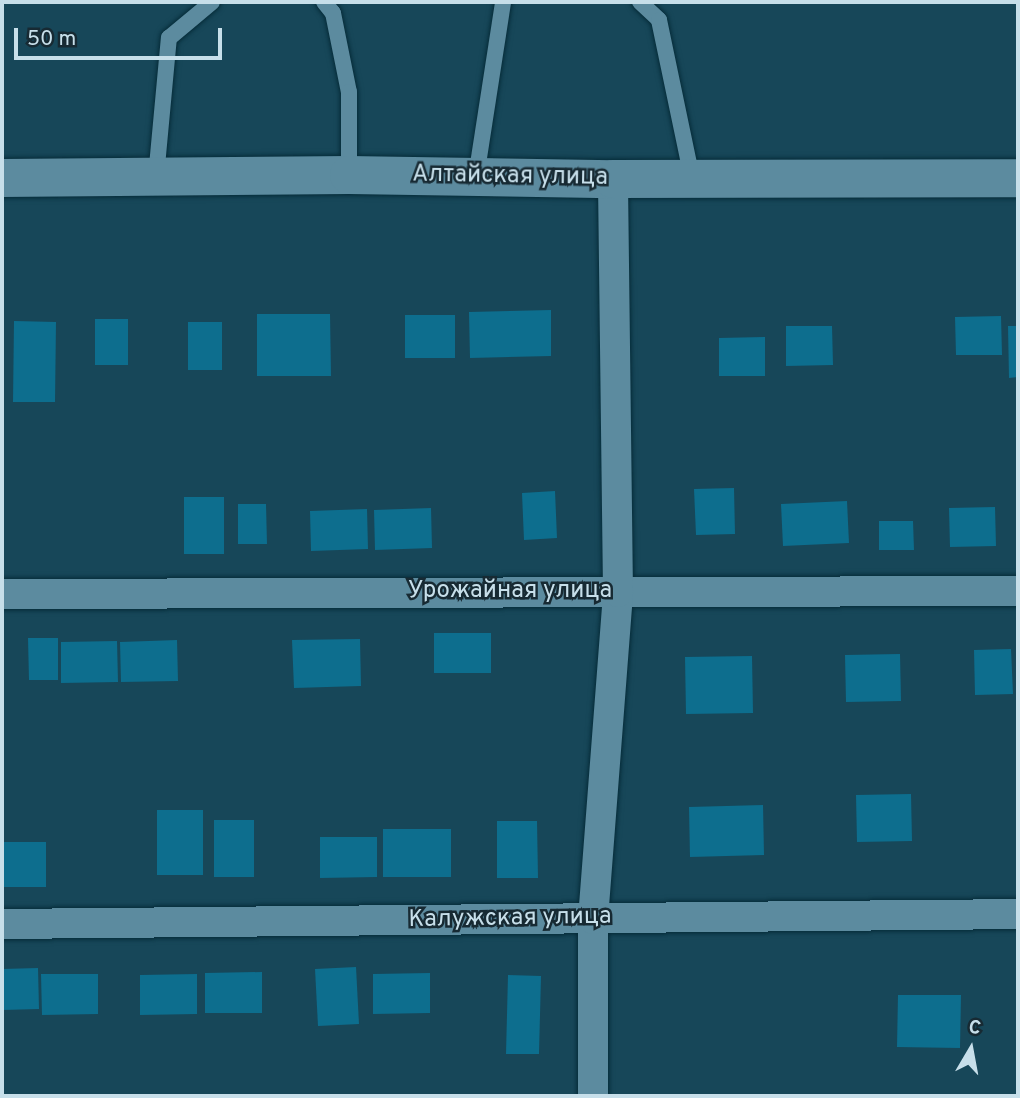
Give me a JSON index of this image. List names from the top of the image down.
{
  "streets": {
    "main road": ["Алтайская улица"],
    "street": ["Урожайная улица", "Калужская улица"]
  },
  "scale_bar": "50 m",
  "north": "top"
}
